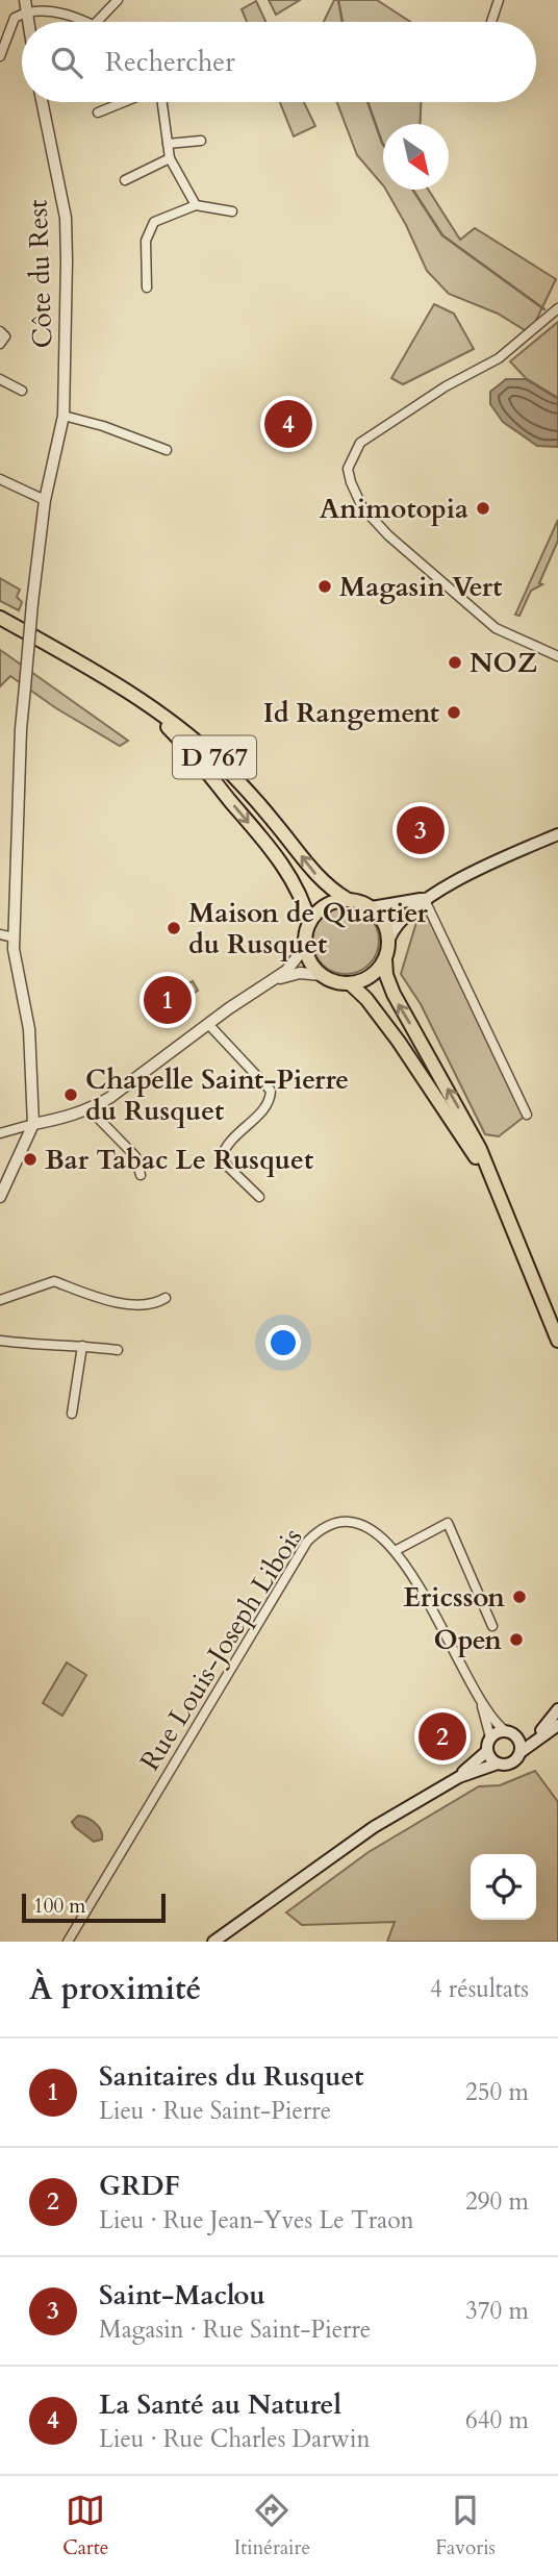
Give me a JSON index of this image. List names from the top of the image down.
{
  "streets": {
    "main road": ["D 767"],
    "street": ["Côte du Rest", "Rue Louis-Joseph Libois"]
  },
  "places": [
    "Animotopia",
    "Magasin Vert",
    "NOZ",
    "Id Rangement",
    "Maison de Quartier du Rusquet",
    "Chapelle Saint-Pierre du Rusquet",
    "Bar Tabac Le Rusquet",
    "Ericsson",
    "Open"
  ],
  "scale_bar": "100 m",
  "north": "bottom right",
  "page": {
    "search": "Rechercher",
    "pins": [
      "4",
      "3",
      "1",
      "2"
    ],
    "scale": "100 m",
    "heading": ["À proximité", "4 résultats"],
    "list": [
      {
        "mark": "1",
        "name": "Sanitaires du Rusquet",
        "note": "Lieu · Rue Saint-Pierre",
        "value": "250 m"
      },
      {
        "mark": "2",
        "name": "GRDF",
        "note": "Lieu · Rue Jean-Yves Le Traon",
        "value": "290 m"
      },
      {
        "mark": "3",
        "name": "Saint-Maclou",
        "note": "Magasin · Rue Saint-Pierre",
        "value": "370 m"
      },
      {
        "mark": "4",
        "name": "La Santé au Naturel",
        "note": "Lieu · Rue Charles Darwin",
        "value": "640 m"
      }
    ],
    "nav": ["Carte", "Itinéraire", "Favoris"]
  }
}
